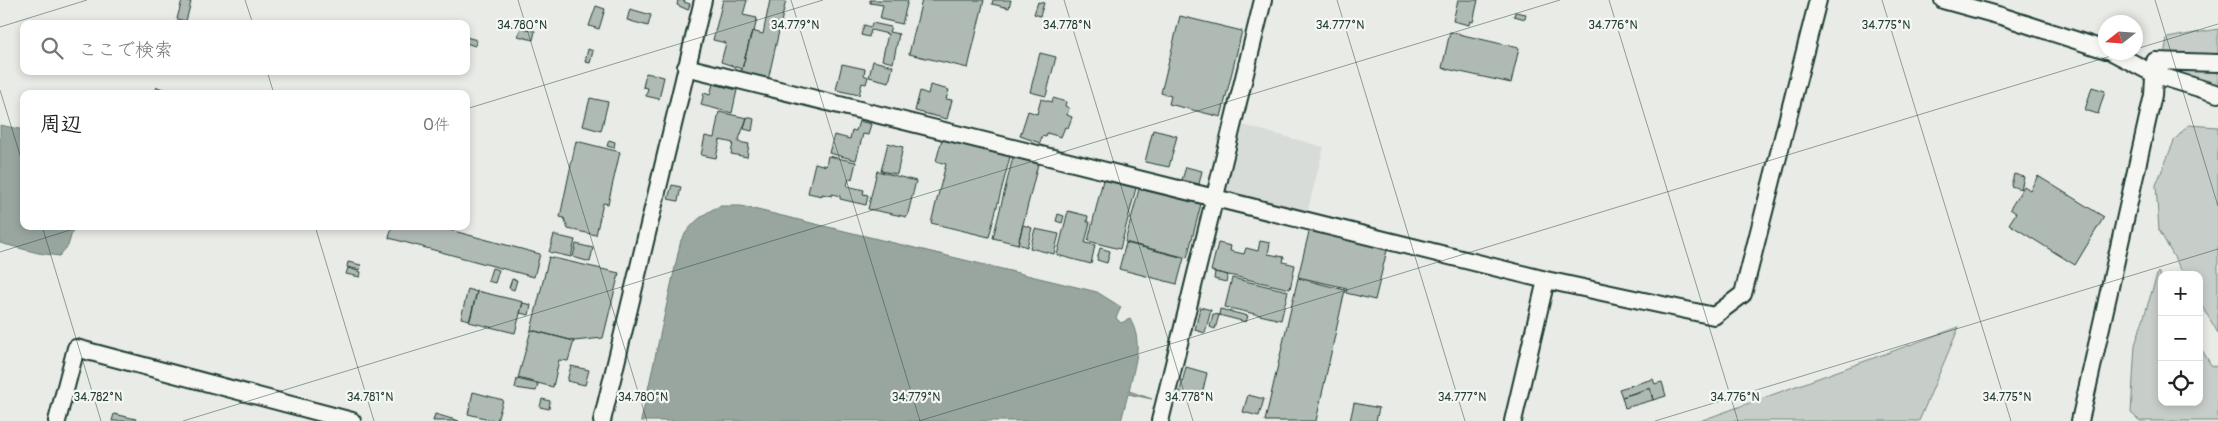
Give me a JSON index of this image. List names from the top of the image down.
{
  "north": "left",
  "page": {
    "search": "ここで検索",
    "heading": ["周辺", "0件"],
    "map_buttons": ["+", "−"]
  },
  "coordinates": [
    "34.777°N",
    "34.775°N",
    "34.780°N",
    "34.779°N",
    "34.778°N",
    "34.776°N",
    "34.782°N",
    "34.781°N"
  ]
}
